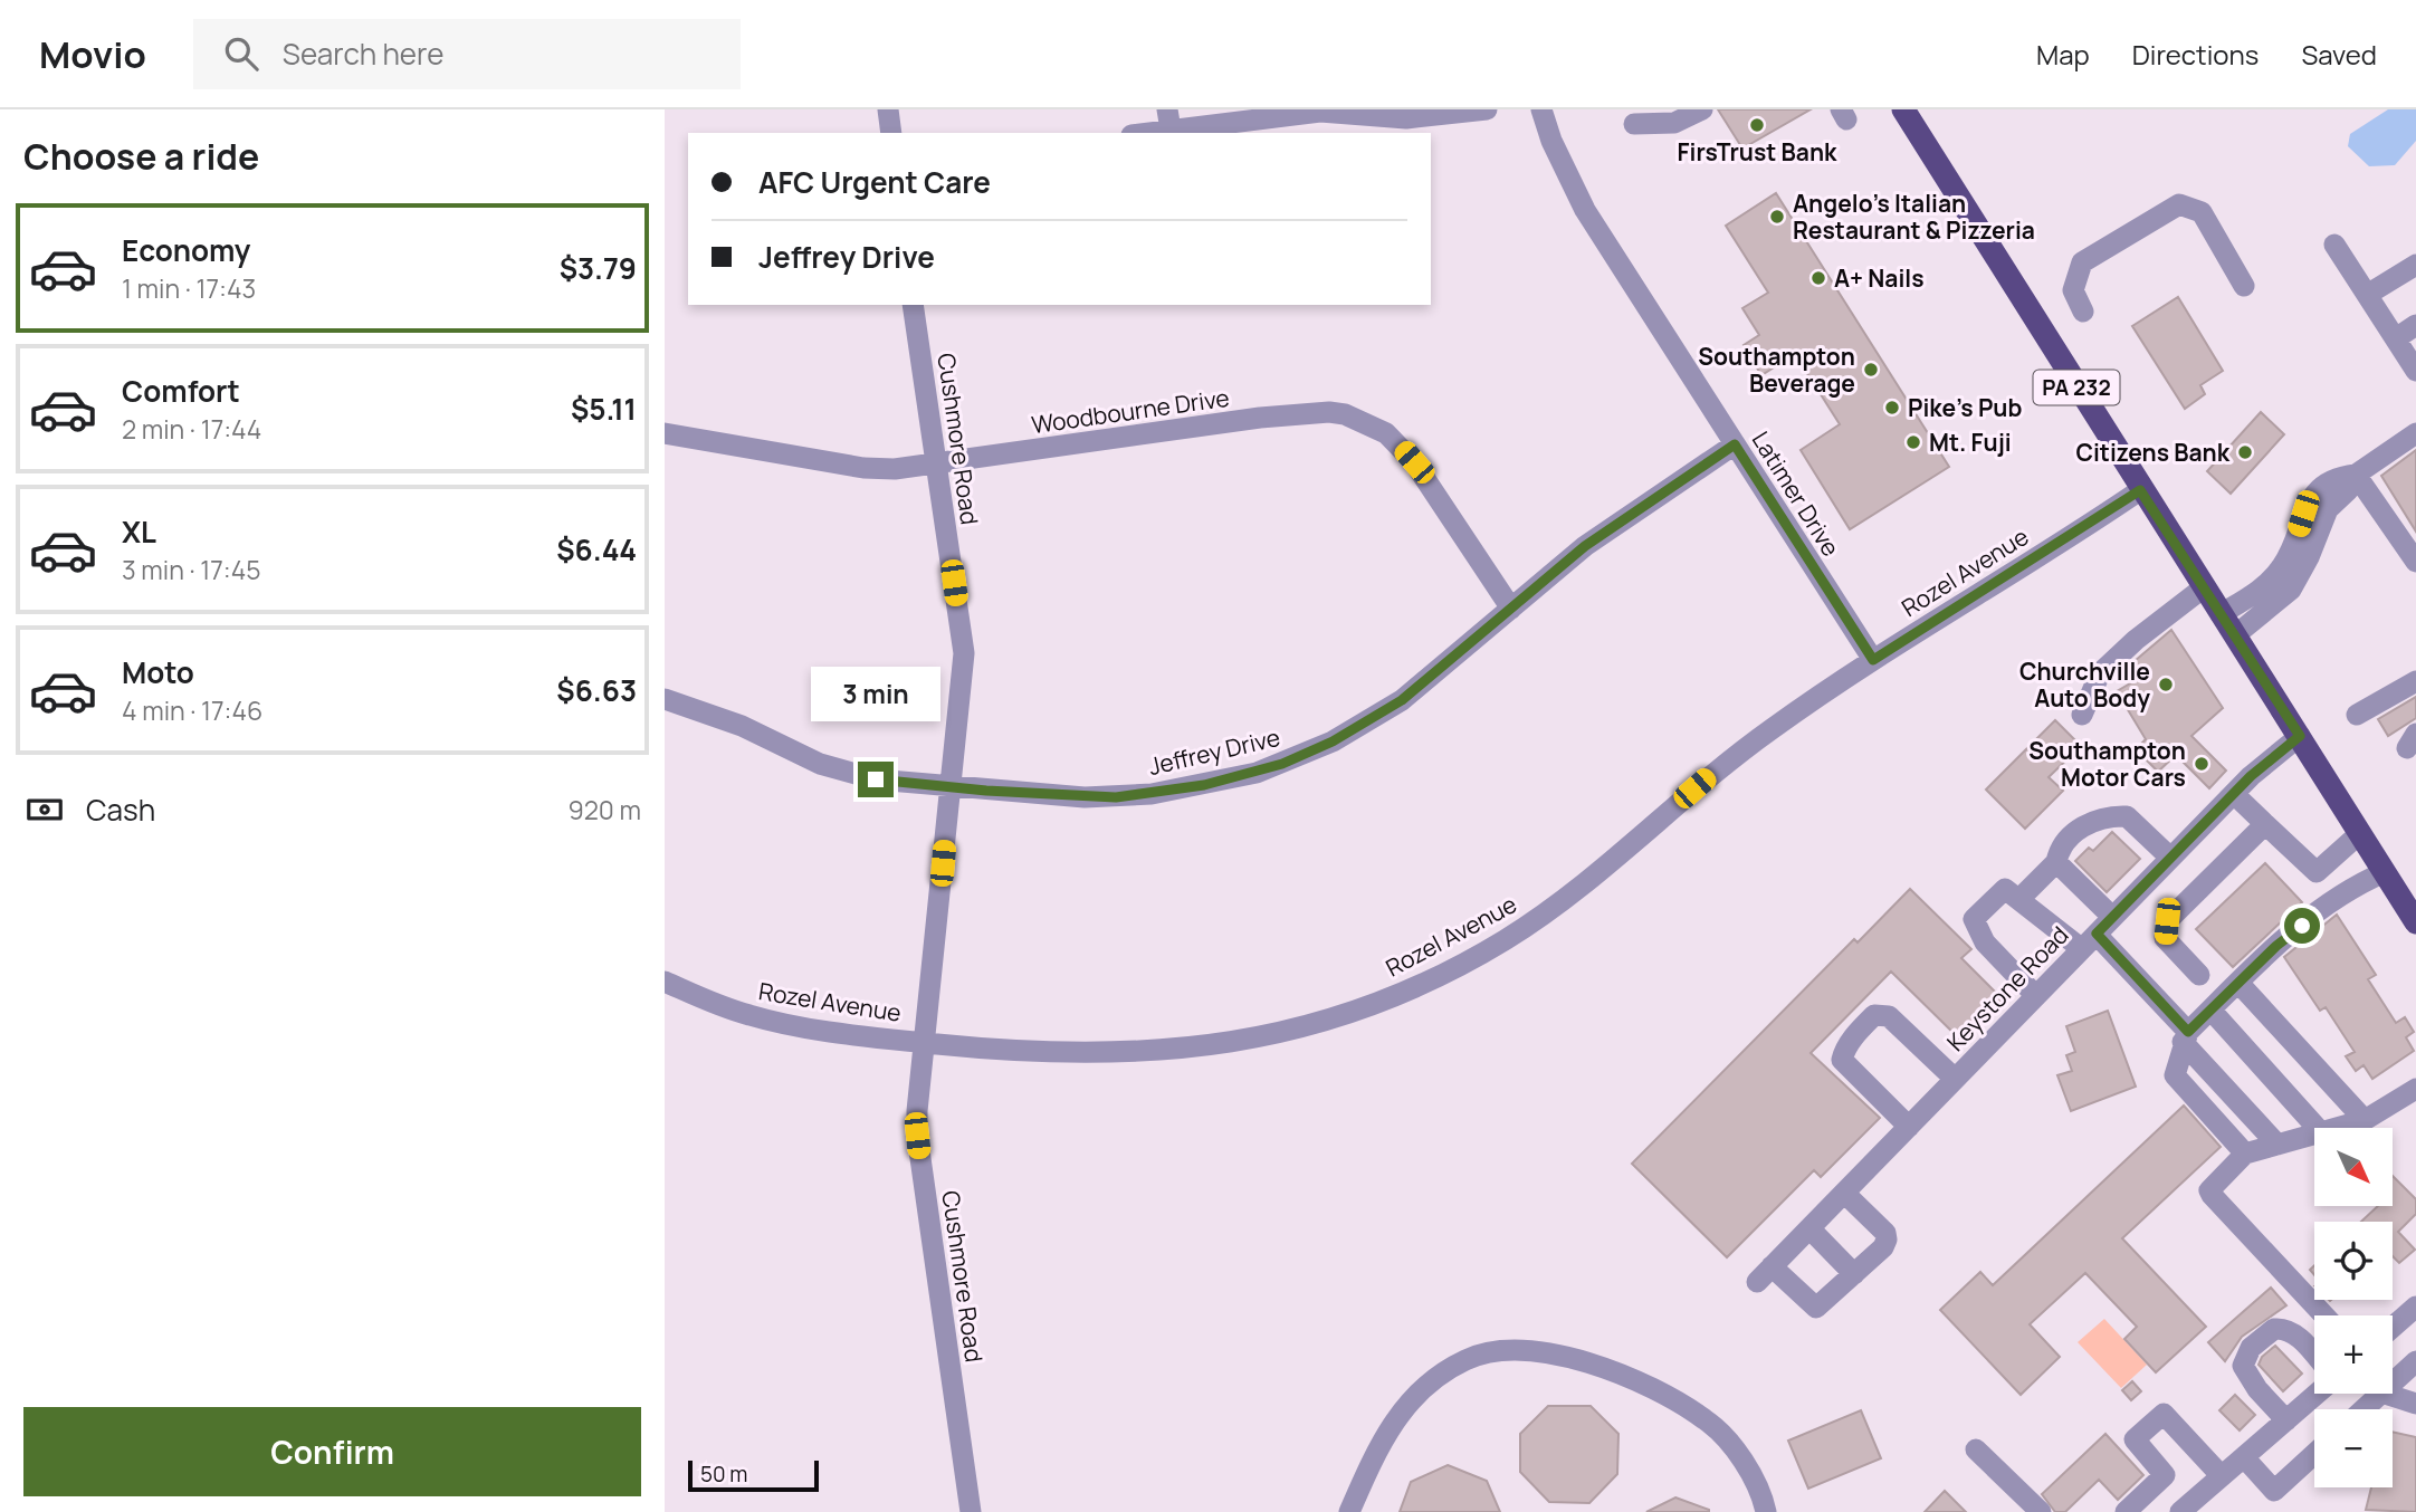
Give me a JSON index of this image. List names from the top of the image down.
{
  "streets": {
    "main road": ["PA 232"],
    "street": [
      "Woodbourne Drive",
      "Cushmore Road",
      "Latimer Drive",
      "Rozel Avenue",
      "Jeffrey Drive",
      "Keystone Road"
    ]
  },
  "crossings": [
    ["PA 232", "Rozel Avenue"],
    ["PA 232", "Keystone Road"],
    ["Woodbourne Drive", "Cushmore Road"],
    ["Woodbourne Drive", "Jeffrey Drive"],
    ["Cushmore Road", "Rozel Avenue"],
    ["Cushmore Road", "Jeffrey Drive"],
    ["Latimer Drive", "Rozel Avenue"],
    ["Latimer Drive", "Jeffrey Drive"]
  ],
  "places": [
    "FirsTrust Bank",
    "Angelo's Italian Restaurant & Pizzeria",
    "A+ Nails",
    "Southampton Beverage",
    "Pike's Pub",
    "Mt. Fuji",
    "Citizens Bank",
    "Churchville Auto Body",
    "Southampton Motor Cars"
  ],
  "scale_bar": "50 m",
  "north": "bottom right",
  "page": {
    "header": "Movio",
    "search": "Search here",
    "nav": ["Map", "Directions", "Saved"],
    "heading": "Choose a ride",
    "banner": ["AFC Urgent Care", "Jeffrey Drive"],
    "list": [
      {
        "name": "Economy",
        "note": "1 min · 17:43",
        "value": "$3.79"
      },
      {
        "name": "Comfort",
        "note": "2 min · 17:44",
        "value": "$5.11"
      },
      {
        "name": "XL",
        "note": "3 min · 17:45",
        "value": "$6.44"
      },
      {
        "name": "Moto",
        "note": "4 min · 17:46",
        "value": "$6.63"
      }
    ],
    "bubble": "3 min",
    "pay": ["Cash", "920 m"],
    "map_buttons": ["+", "−"],
    "buttons": "Confirm",
    "scale": "50 m"
  }
}
